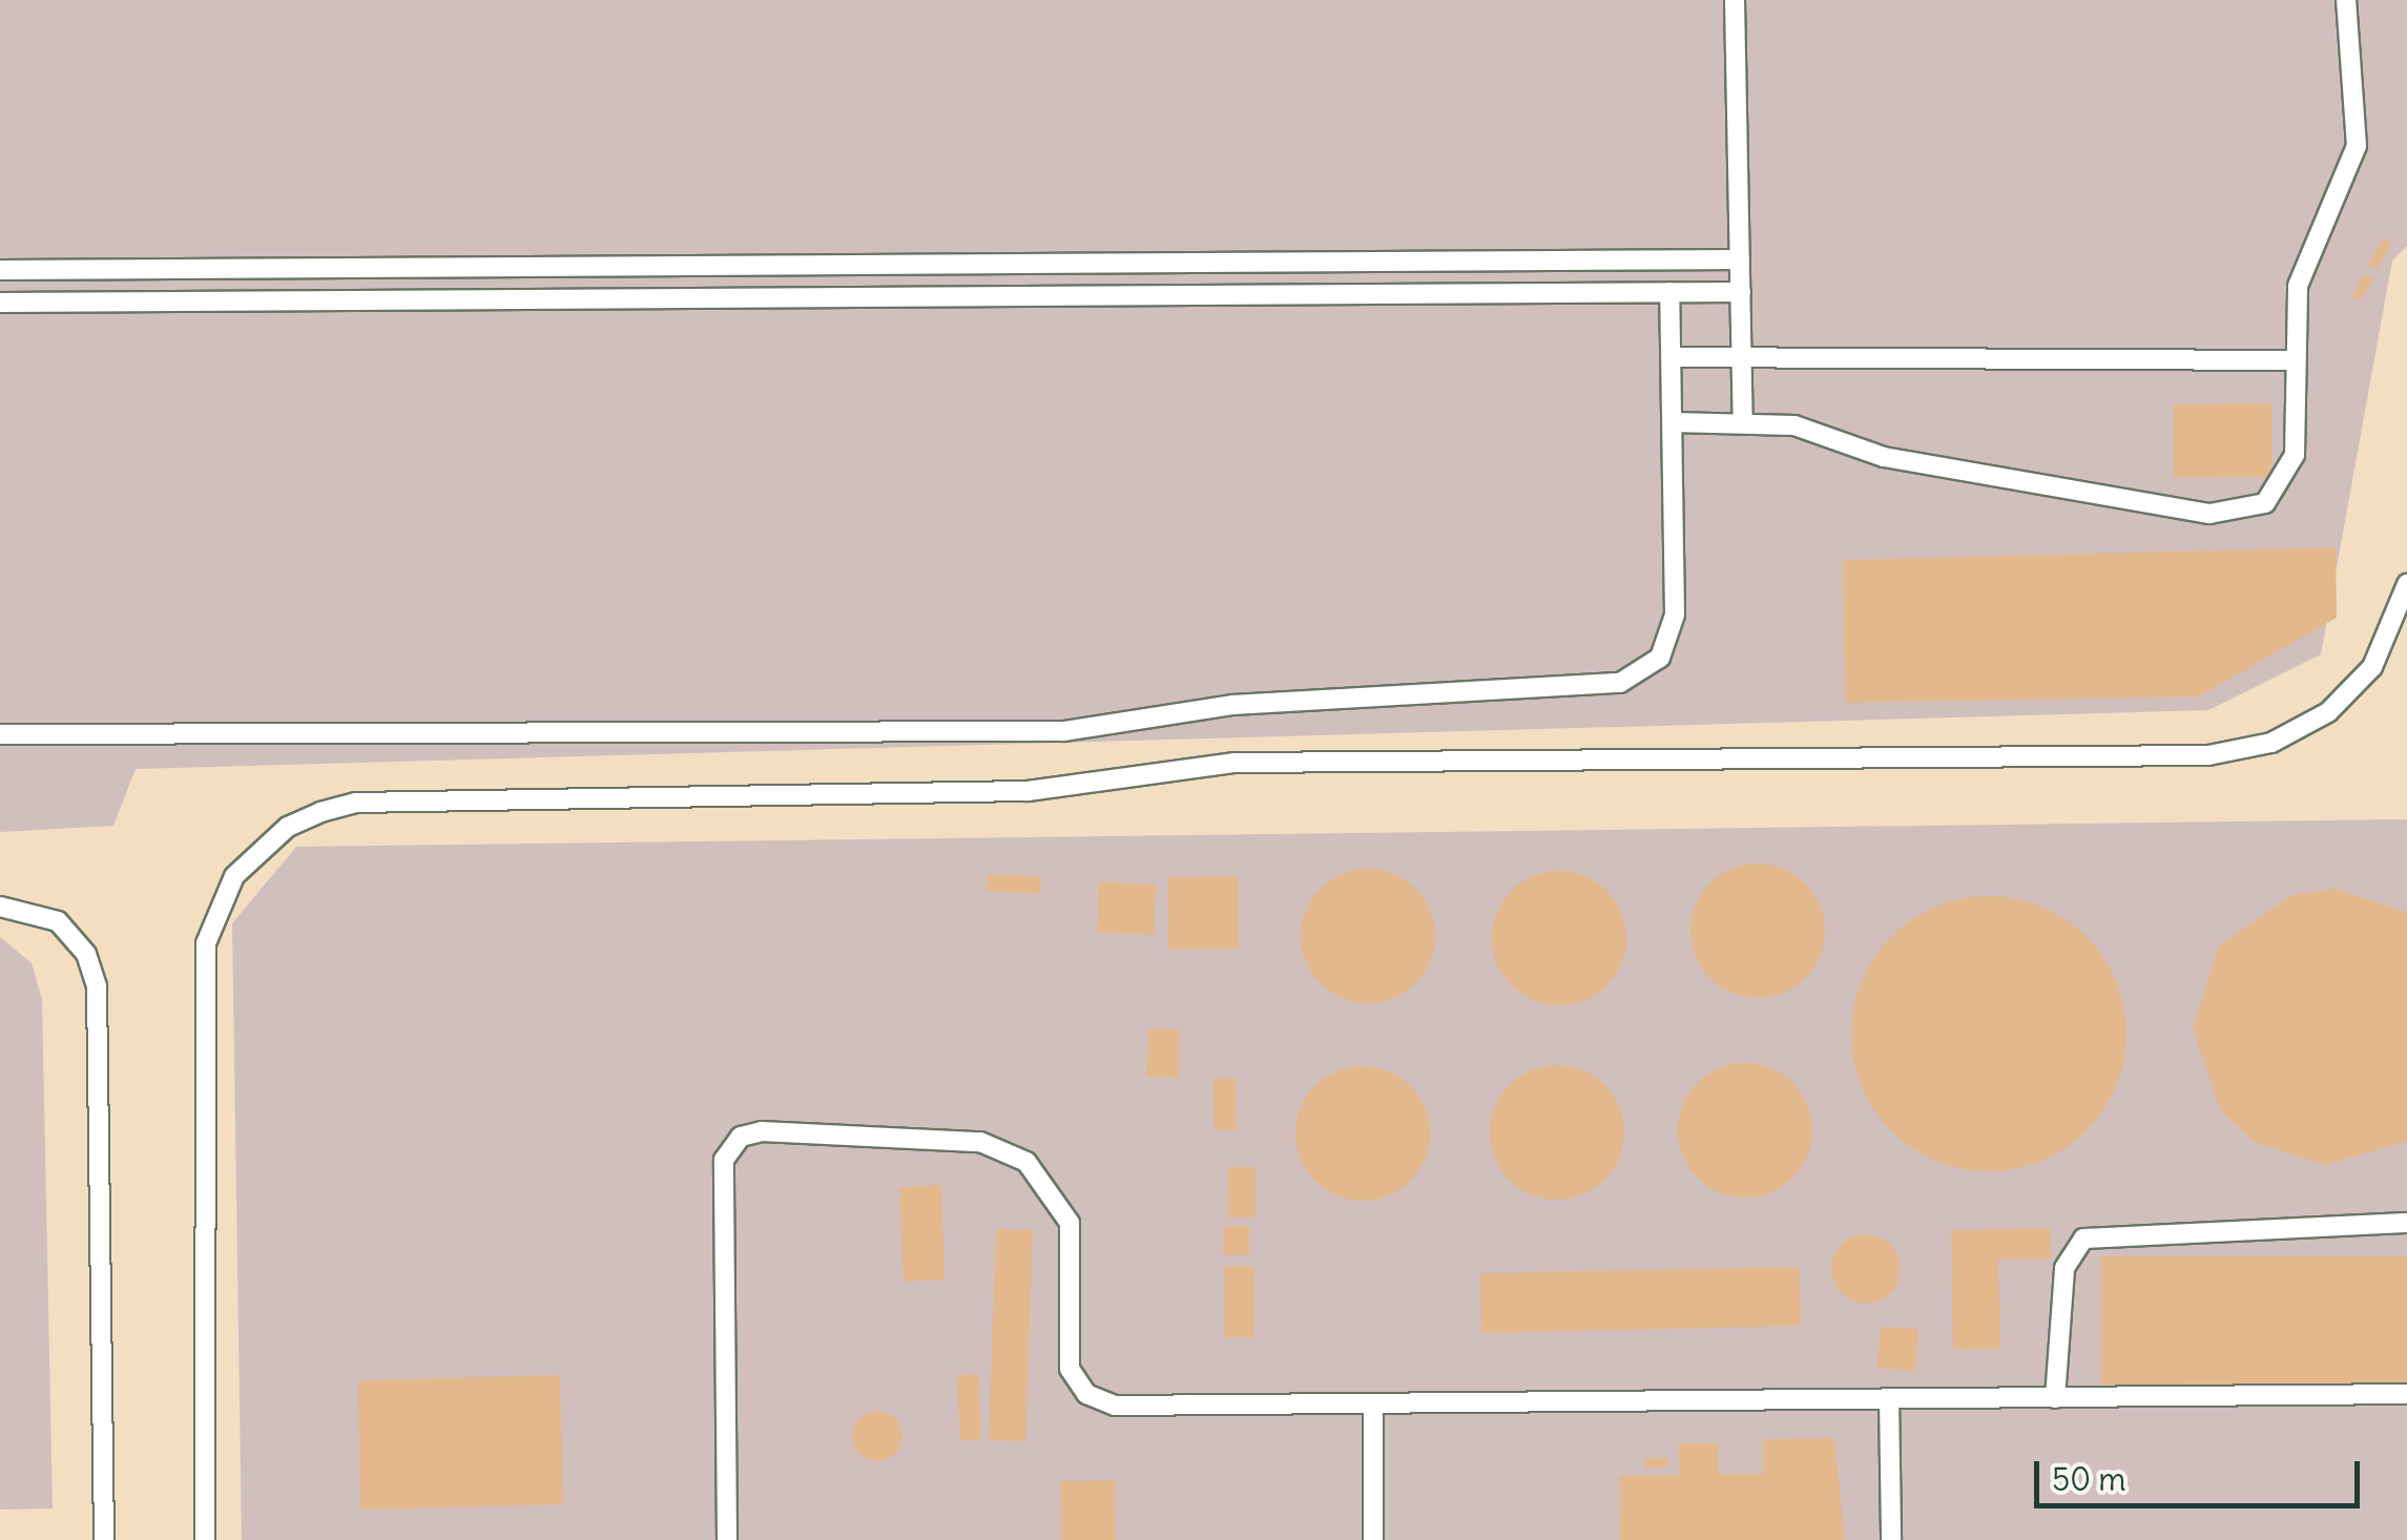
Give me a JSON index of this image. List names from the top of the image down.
{
  "scale_bar": "50 m"
}
